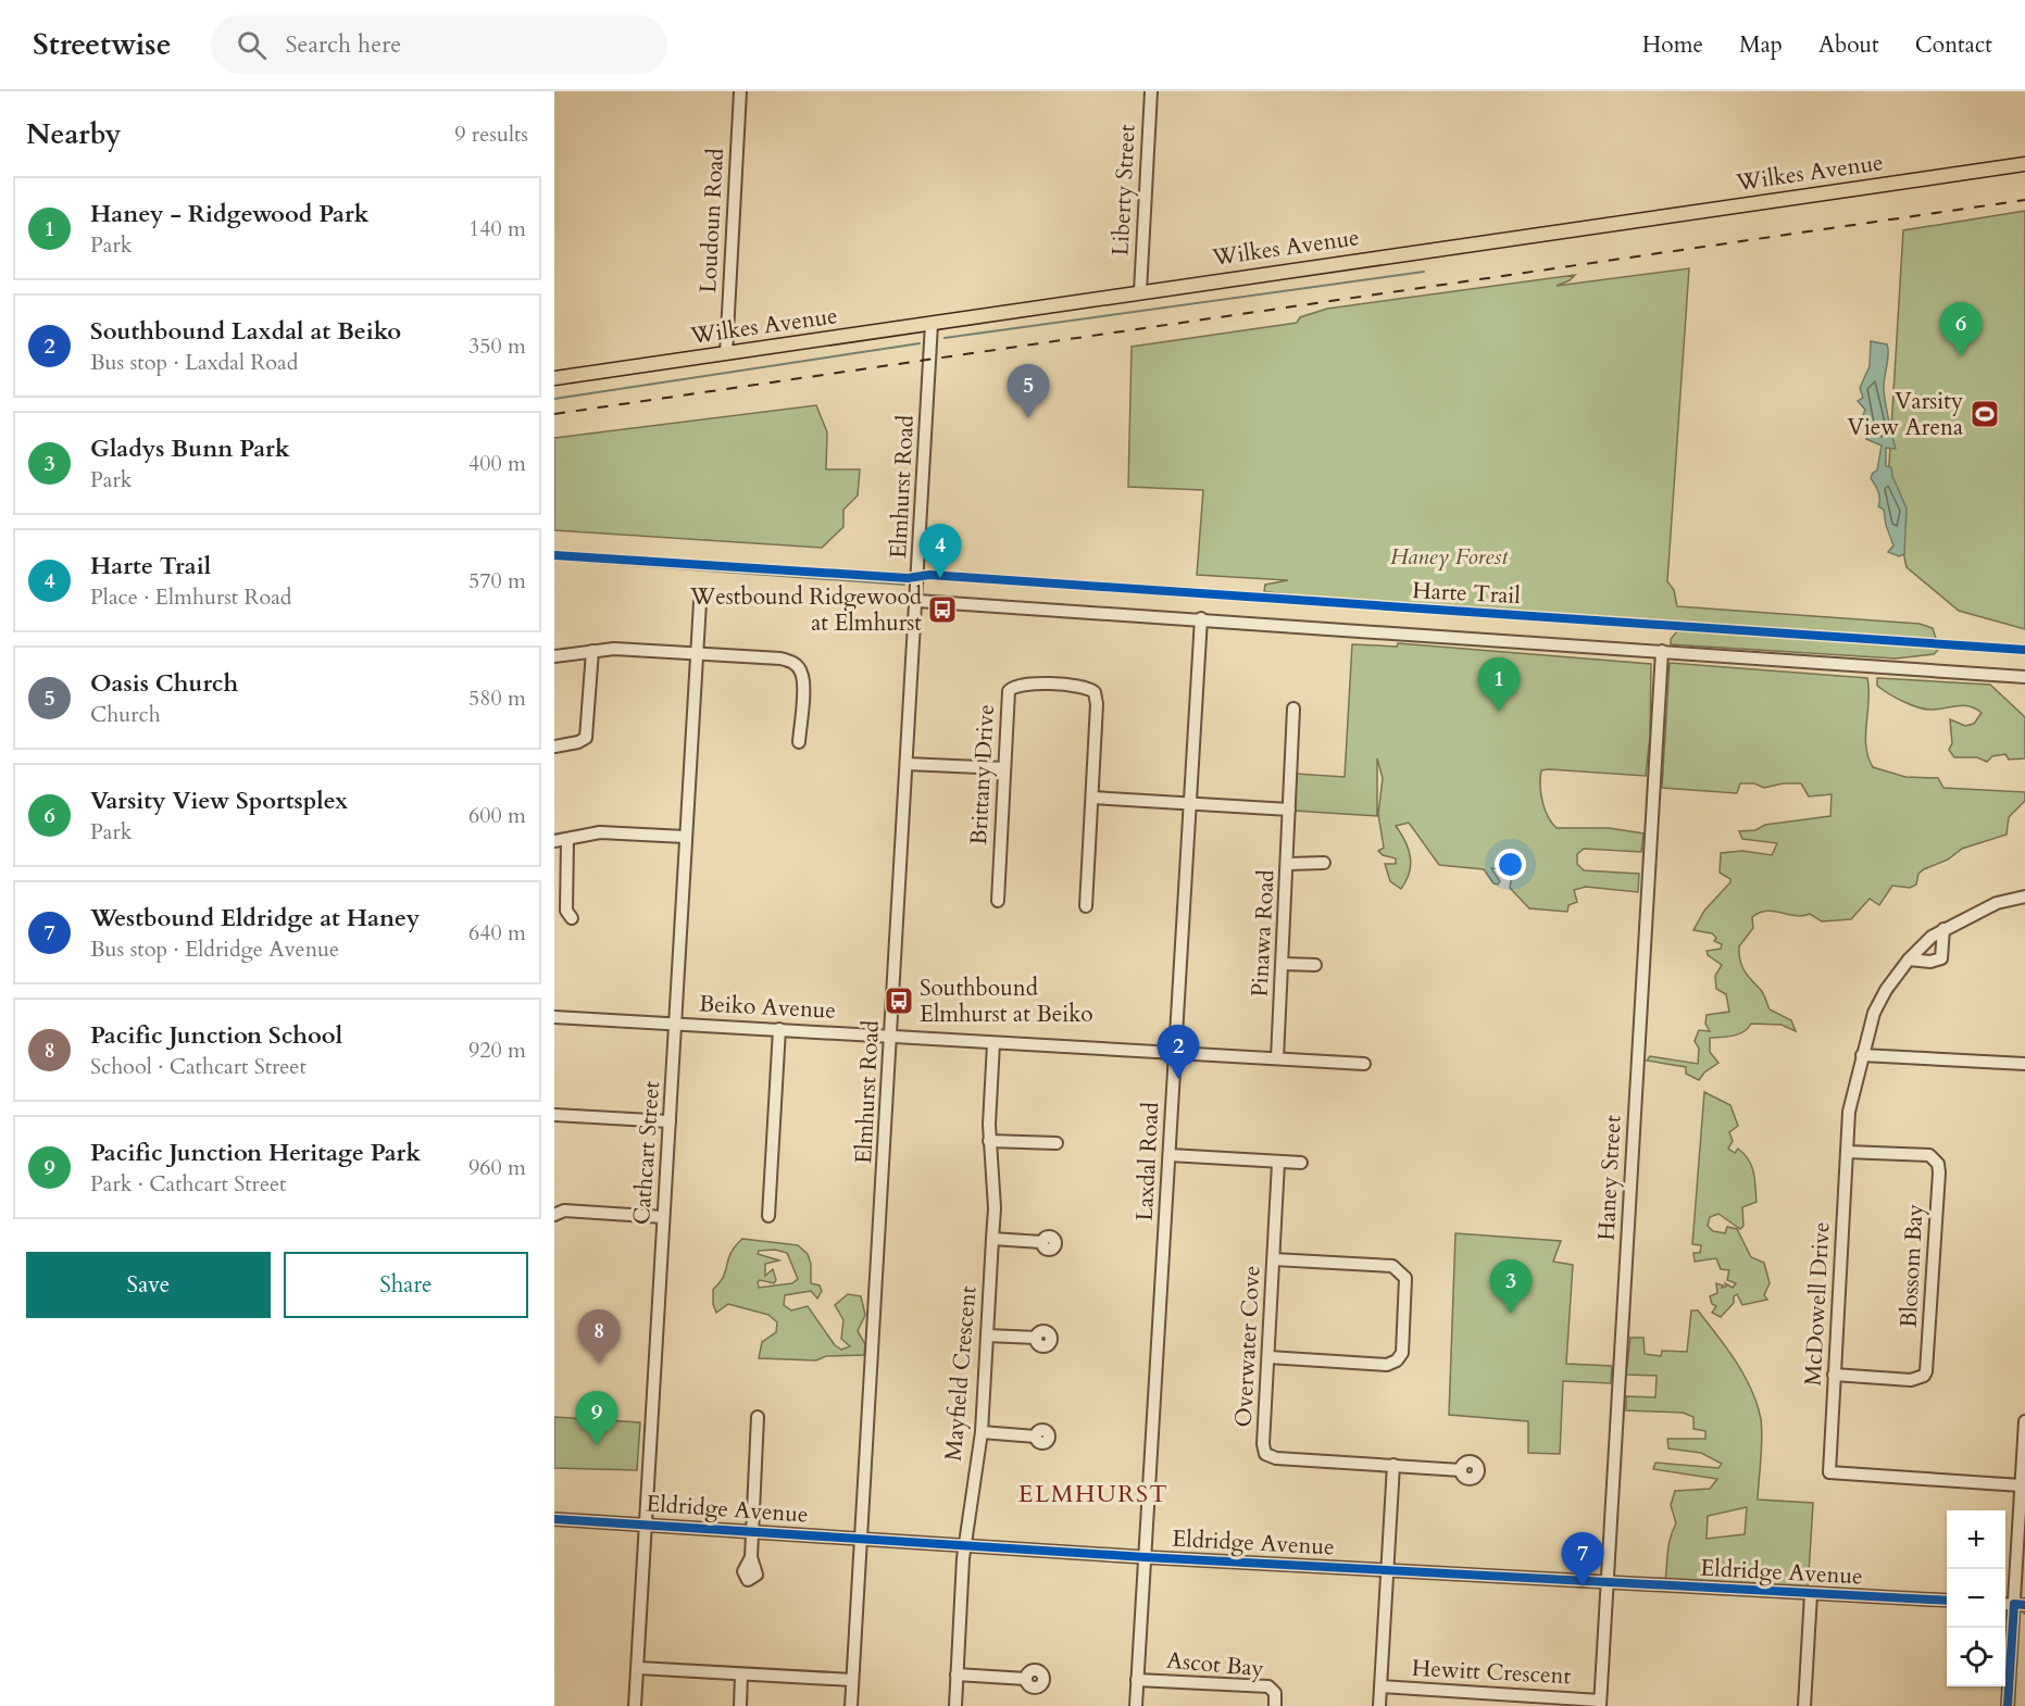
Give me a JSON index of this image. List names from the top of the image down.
{
  "streets": {
    "main road": ["Wilkes Avenue"],
    "street": [
      "Liberty Street",
      "Loudoun Road",
      "Elmhurst Road",
      "Brittany Drive",
      "Pinawa Road",
      "Beiko Avenue",
      "Cathcart Street",
      "Laxdal Road",
      "Haney Street",
      "Blossom Bay",
      "McDowell Drive",
      "Overwater Cove",
      "Mayfield Crescent",
      "Eldridge Avenue",
      "Ascot Bay",
      "Hewitt Crescent"
    ],
    "cycle path": ["Harte Trail"]
  },
  "crossings": [
    ["Wilkes Avenue", "Liberty Street"],
    ["Wilkes Avenue", "Loudoun Road"],
    ["Wilkes Avenue", "Elmhurst Road"],
    ["Elmhurst Road", "Beiko Avenue"],
    ["Elmhurst Road", "Eldridge Avenue"],
    ["Pinawa Road", "Beiko Avenue"],
    ["Beiko Avenue", "Cathcart Street"],
    ["Beiko Avenue", "Laxdal Road"],
    ["Beiko Avenue", "Mayfield Crescent"],
    ["Cathcart Street", "Eldridge Avenue"],
    ["Laxdal Road", "Eldridge Avenue"],
    ["Laxdal Road", "Ascot Bay"],
    ["Haney Street", "Eldridge Avenue"],
    ["Haney Street", "Hewitt Crescent"],
    ["Blossom Bay", "McDowell Drive"],
    ["Overwater Cove", "Hewitt Crescent"],
    ["Mayfield Crescent", "Eldridge Avenue"],
    ["Eldridge Avenue", "Hewitt Crescent"]
  ],
  "districts": ["ELMHURST"],
  "parks": ["Haney Forest"],
  "places": {
    "sports": ["Varsity View Arena"],
    "bus stop": ["Westbound Ridgewood at Elmhurst", "Southbound Elmhurst at Beiko"]
  },
  "page": {
    "header": "Streetwise",
    "search": "Search here",
    "nav": [
      "Home",
      "Map",
      "About",
      "Contact"
    ],
    "heading": ["Nearby", "9 results"],
    "list": [
      {
        "mark": "1",
        "name": "Haney - Ridgewood Park",
        "note": "Park",
        "value": "140 m"
      },
      {
        "mark": "2",
        "name": "Southbound Laxdal at Beiko",
        "note": "Bus stop · Laxdal Road",
        "value": "350 m"
      },
      {
        "mark": "3",
        "name": "Gladys Bunn Park",
        "note": "Park",
        "value": "400 m"
      },
      {
        "mark": "4",
        "name": "Harte Trail",
        "note": "Place · Elmhurst Road",
        "value": "570 m"
      },
      {
        "mark": "5",
        "name": "Oasis Church",
        "note": "Church",
        "value": "580 m"
      },
      {
        "mark": "6",
        "name": "Varsity View Sportsplex",
        "note": "Park",
        "value": "600 m"
      },
      {
        "mark": "7",
        "name": "Westbound Eldridge at Haney",
        "note": "Bus stop · Eldridge Avenue",
        "value": "640 m"
      },
      {
        "mark": "8",
        "name": "Pacific Junction School",
        "note": "School · Cathcart Street",
        "value": "920 m"
      },
      {
        "mark": "9",
        "name": "Pacific Junction Heritage Park",
        "note": "Park · Cathcart Street",
        "value": "960 m"
      }
    ],
    "pins": [
      "6",
      "5",
      "4",
      "1",
      "2",
      "3",
      "8",
      "9",
      "7"
    ],
    "buttons": ["Save", "Share"],
    "map_buttons": ["+", "−"]
  }
}
